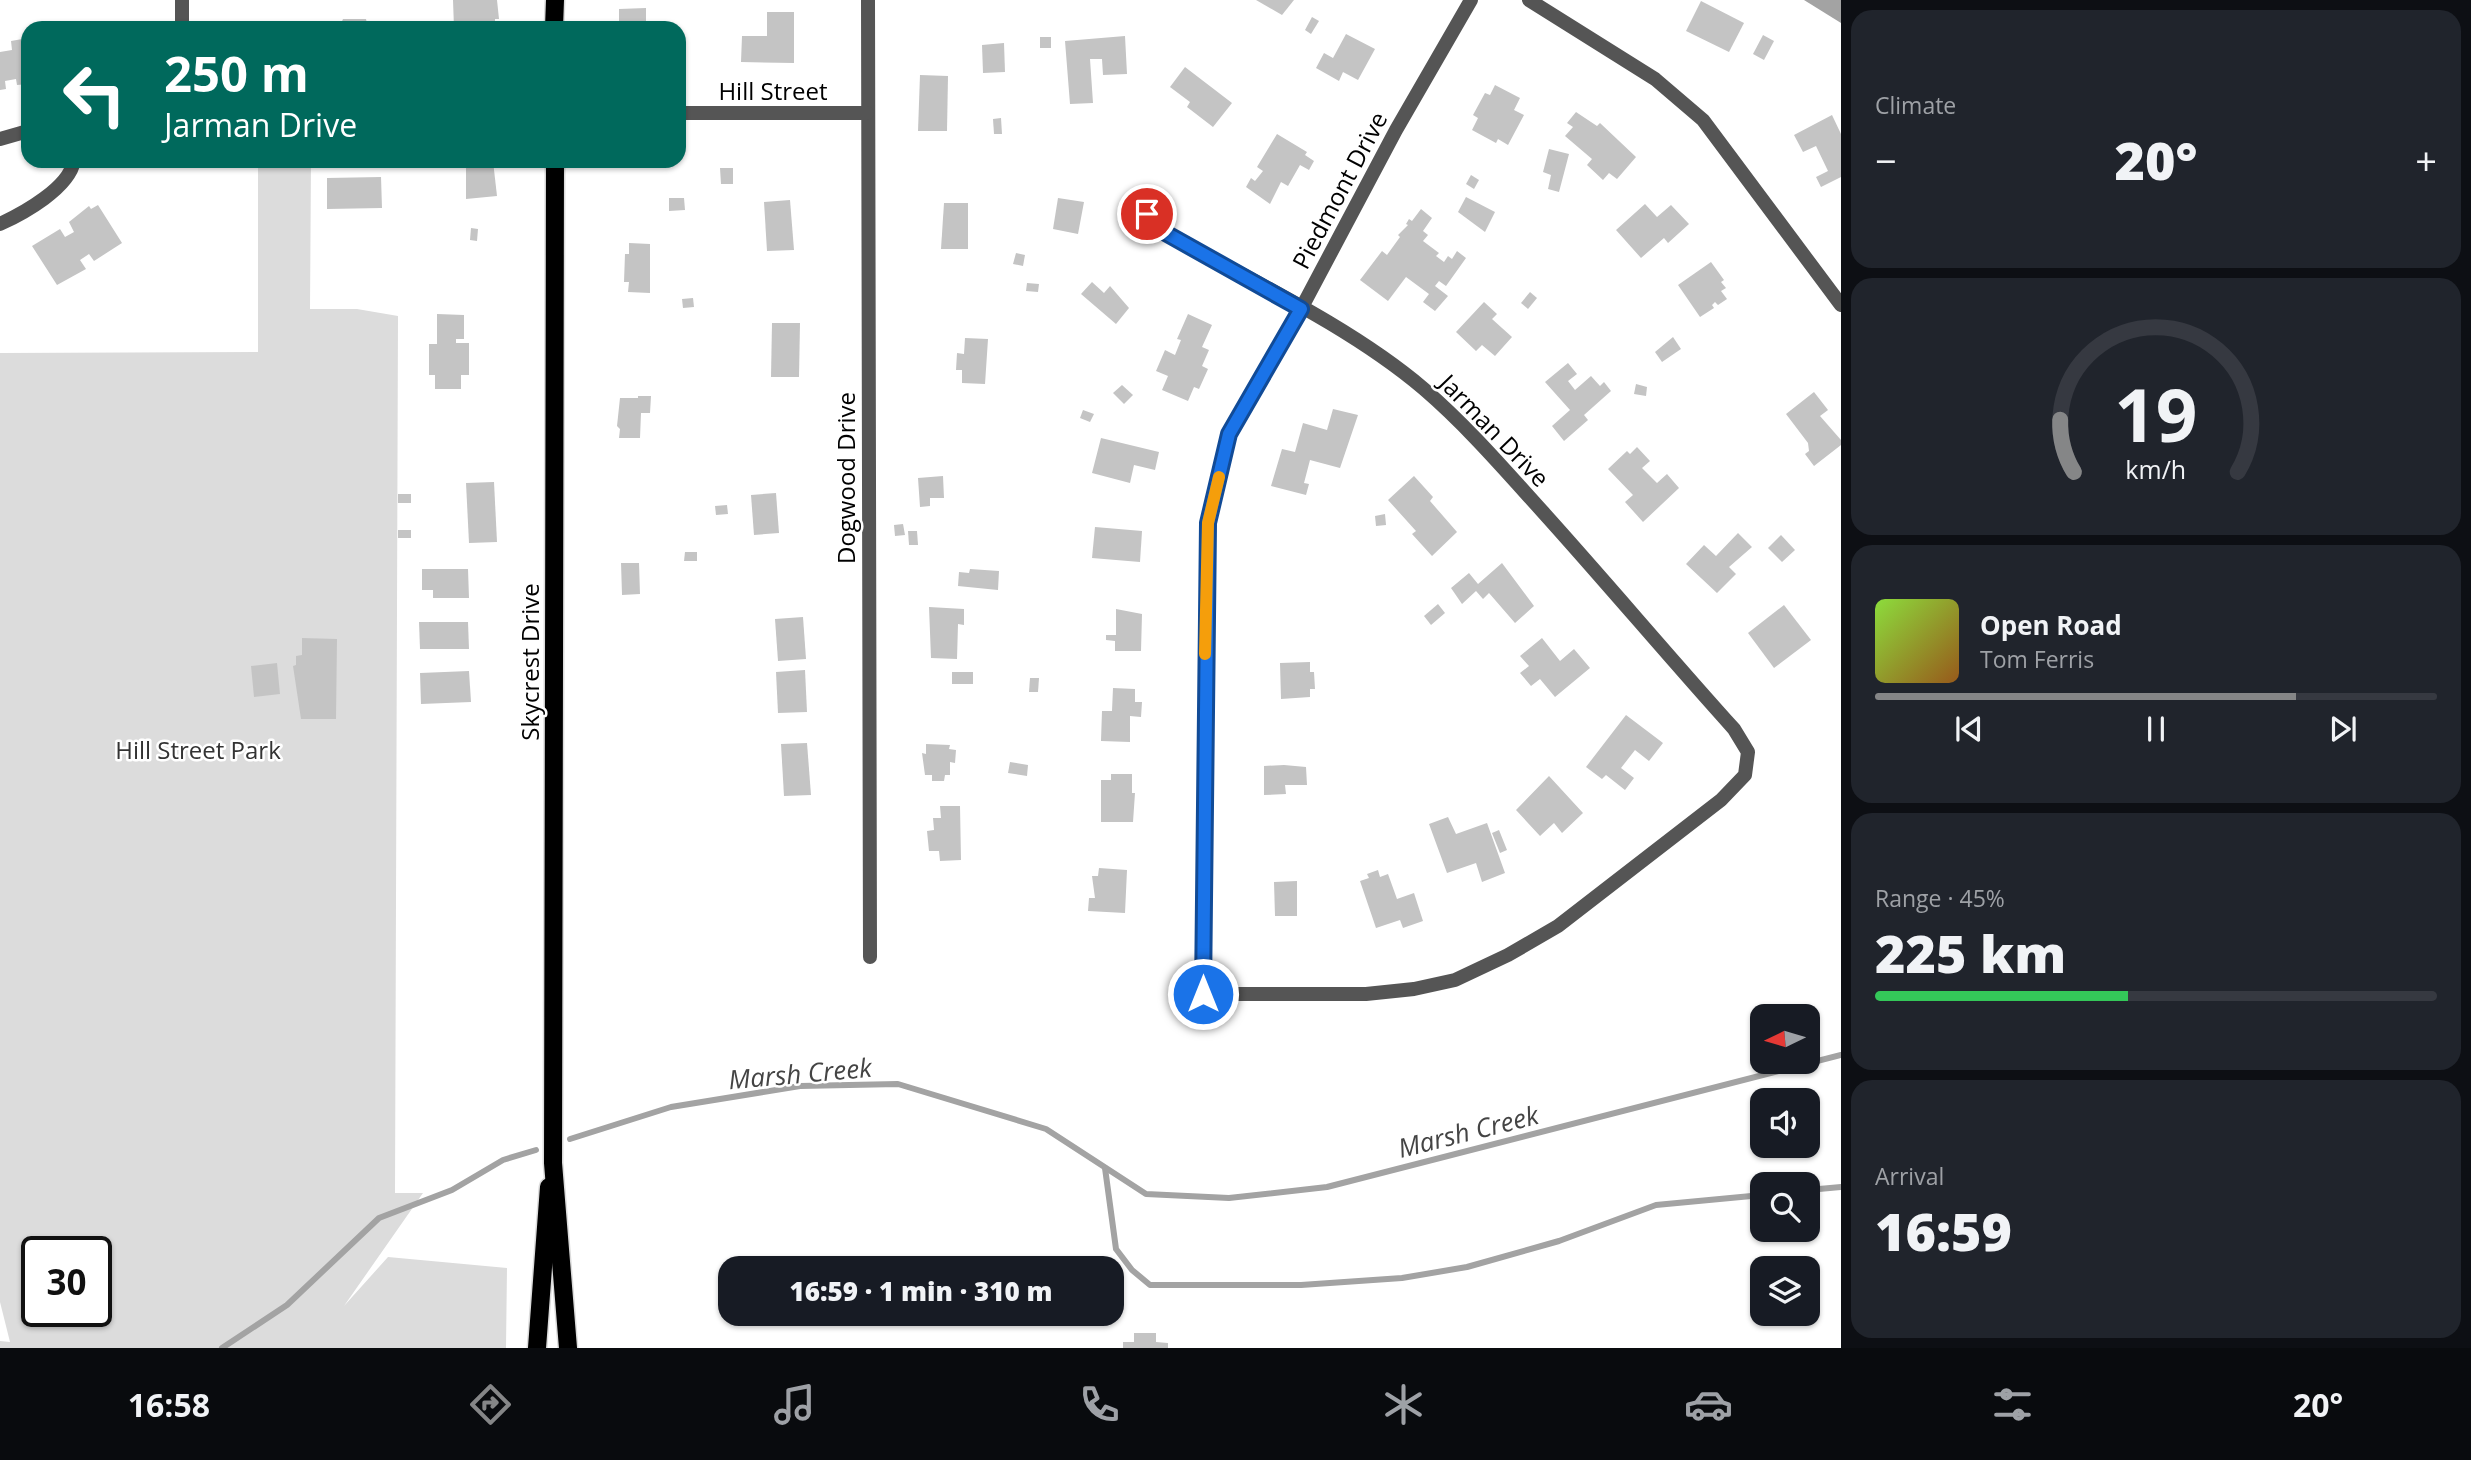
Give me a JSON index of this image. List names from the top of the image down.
{
  "streets": {
    "main road": ["Skycrest Drive"],
    "street": [
      "Hill Street",
      "Piedmont Drive",
      "Jarman Drive",
      "Dogwood Drive"
    ]
  },
  "crossings": [
    ["Hill Street", "Dogwood Drive"],
    ["Piedmont Drive", "Jarman Drive"]
  ],
  "water": ["Marsh Creek"],
  "parks": ["Hill Street Park"],
  "north": "left",
  "page": {
    "tile": [
      "Climate",
      ["Range · 45%", "225 km"],
      ["Arrival", "16:59"]
    ],
    "turn": ["250 m", "Jarman Drive"],
    "heat": ["−", "20°", "+"],
    "song": ["Open Road", "Tom Ferris"],
    "limit": "30",
    "trip": "16:59 · 1 min · 310 m",
    "tabs": ["16:58", "20°"],
    "gauge": ["19", "km/h"]
  }
}
